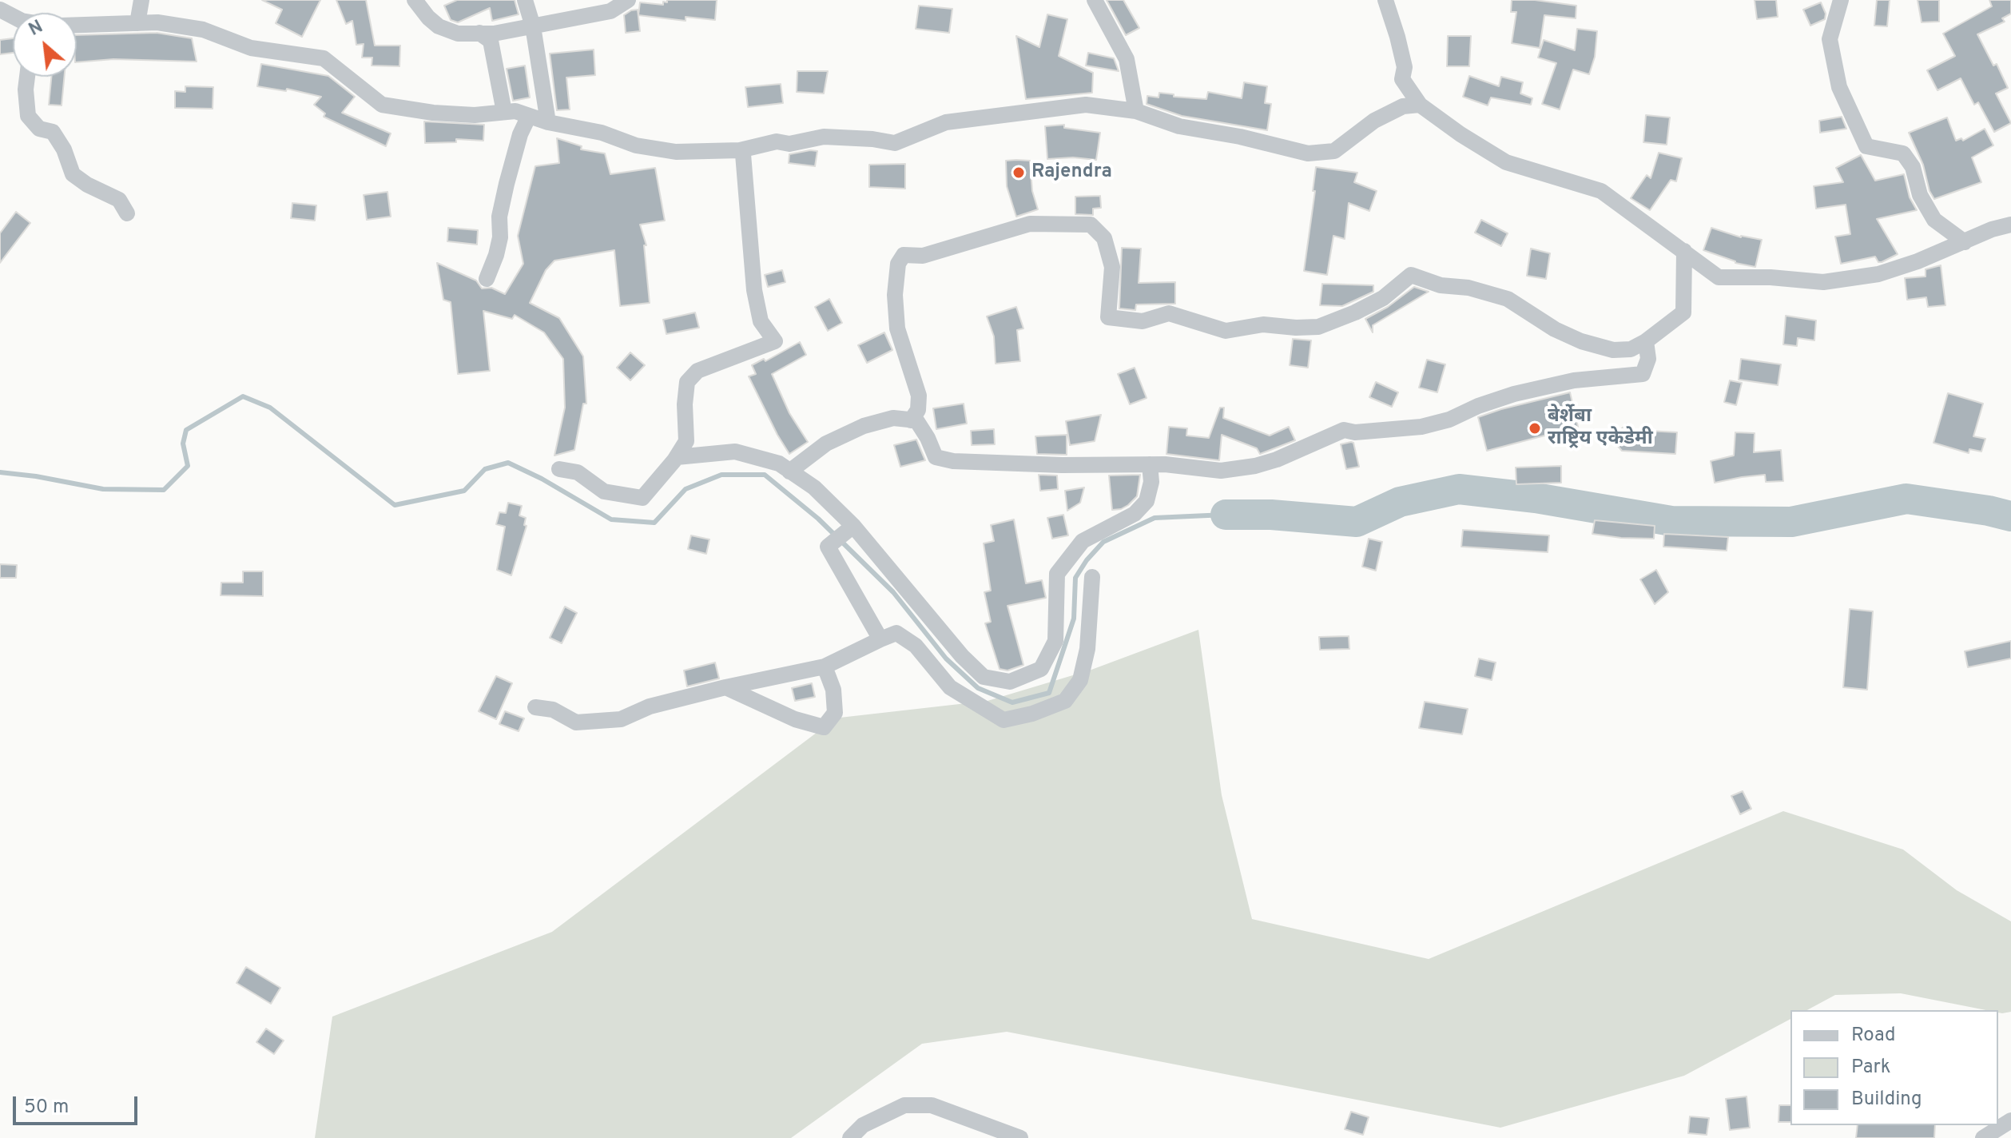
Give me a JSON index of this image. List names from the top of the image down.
{
  "places": ["Rajendra", "बेर्शेबा राष्ट्रिय एकेडेमी"],
  "legend": ["Road", "Park", "Building"],
  "scale_bar": "50 m",
  "north": "top left"
}
